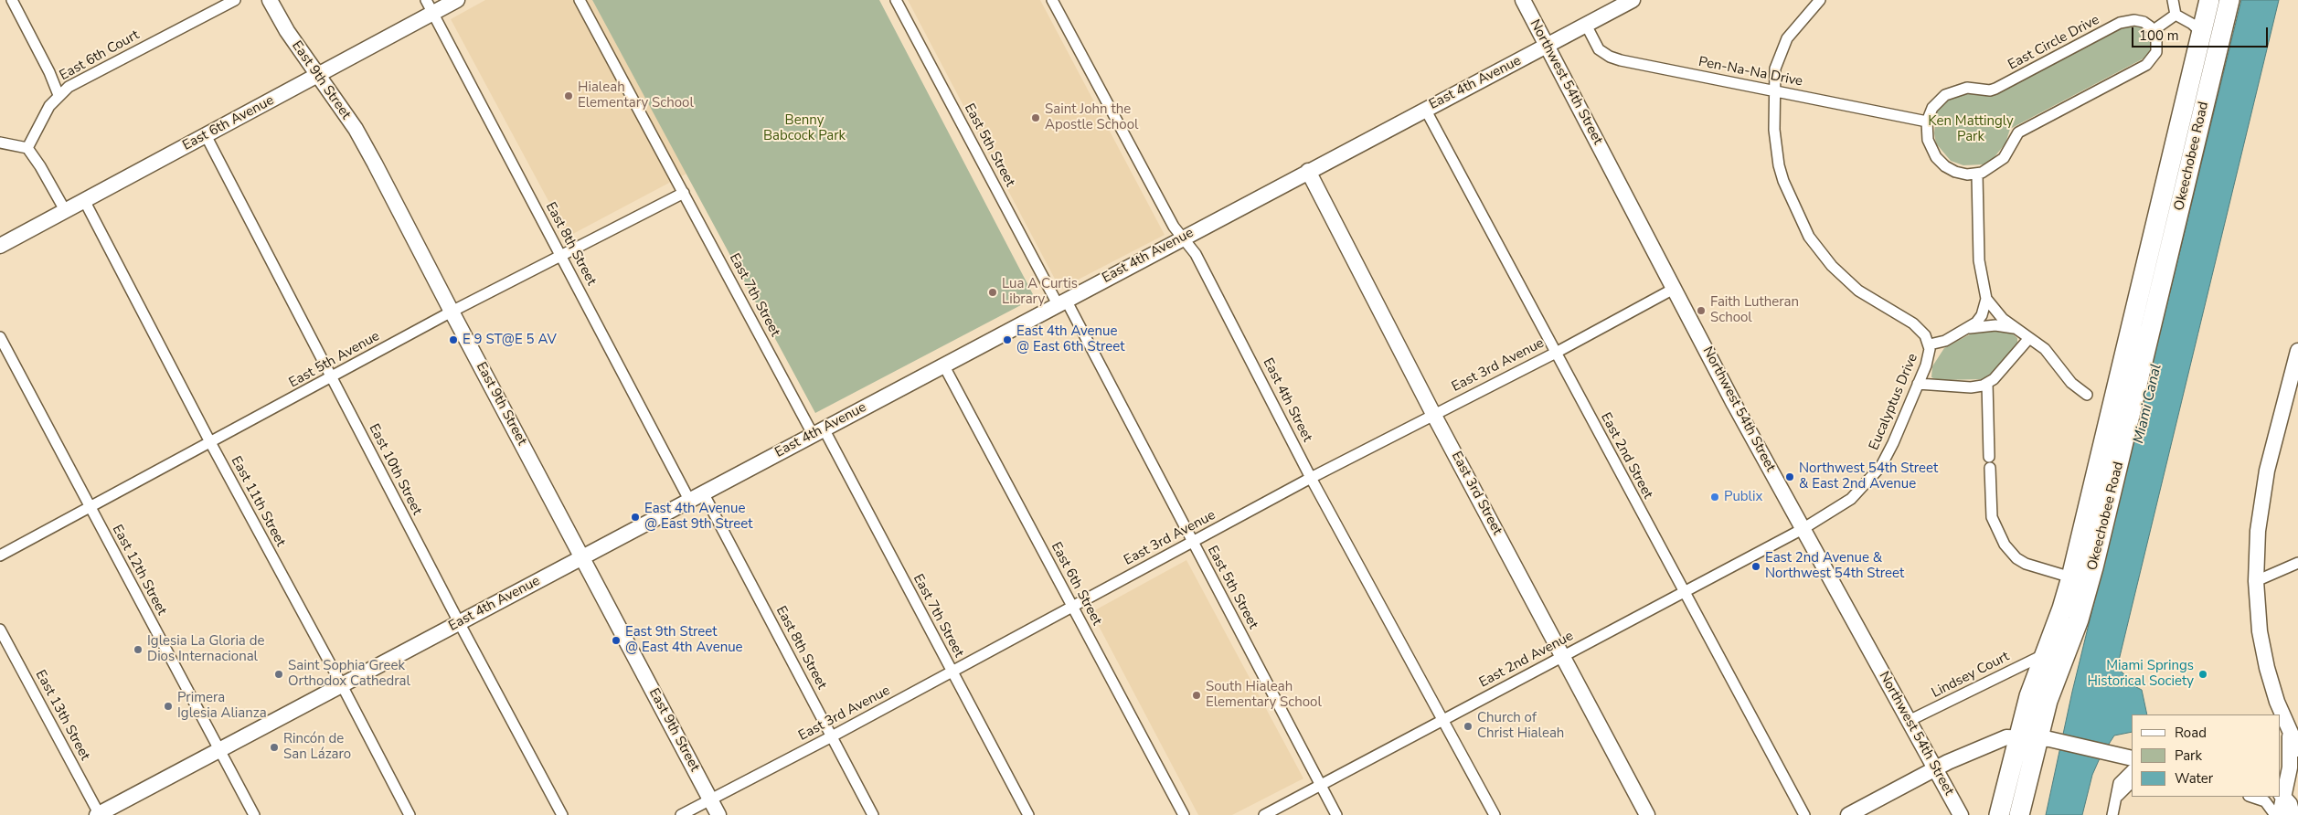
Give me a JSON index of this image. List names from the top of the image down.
{
  "streets": {
    "highway": ["Okeechobee Road"],
    "main road": [
      "East 9th Street",
      "Northwest 54th Street",
      "East 4th Avenue",
      "East 6th Avenue",
      "East 3rd Street"
    ],
    "street": [
      "East Circle Drive",
      "East 6th Court",
      "Pen-Na-Na Drive",
      "East 5th Street",
      "East 8th Street",
      "East 7th Street",
      "East 5th Avenue",
      "East 3rd Avenue",
      "East 4th Street",
      "Eucalyptus Drive",
      "East 2nd Street",
      "East 10th Street",
      "East 11th Street",
      "East 12th Street",
      "East 6th Street",
      "East 2nd Avenue",
      "Lindsey Court",
      "East 13th Street"
    ]
  },
  "crossings": [
    ["East Circle Drive", "Pen-Na-Na Drive"],
    ["Pen-Na-Na Drive", "East 4th Avenue"],
    ["East 9th Street", "East 4th Avenue"],
    ["East 9th Street", "East 6th Avenue"],
    ["East 9th Street", "East 5th Avenue"],
    ["East 9th Street", "East 3rd Avenue"],
    ["Northwest 54th Street", "East 4th Avenue"],
    ["Northwest 54th Street", "East 3rd Avenue"],
    ["Northwest 54th Street", "Eucalyptus Drive"],
    ["Northwest 54th Street", "East 2nd Avenue"],
    ["Northwest 54th Street", "Lindsey Court"],
    ["East 4th Avenue", "East 5th Street"],
    ["East 4th Avenue", "East 8th Street"],
    ["East 4th Avenue", "East 7th Street"],
    ["East 4th Avenue", "East 4th Street"],
    ["East 4th Avenue", "East 2nd Street"],
    ["East 4th Avenue", "East 10th Street"],
    ["East 4th Avenue", "East 3rd Street"],
    ["East 4th Avenue", "East 11th Street"],
    ["East 4th Avenue", "East 12th Street"],
    ["East 4th Avenue", "East 6th Street"],
    ["East 4th Avenue", "East 13th Street"],
    ["East 6th Avenue", "East 8th Street"],
    ["East 6th Avenue", "East 10th Street"],
    ["East 6th Avenue", "East 11th Street"],
    ["East 5th Street", "East 3rd Avenue"],
    ["East 5th Street", "East 2nd Avenue"],
    ["Okeechobee Road", "Lindsey Court"],
    ["East 8th Street", "East 5th Avenue"],
    ["East 8th Street", "East 3rd Avenue"],
    ["East 7th Street", "East 5th Avenue"],
    ["East 7th Street", "East 3rd Avenue"],
    ["East 5th Avenue", "East 10th Street"],
    ["East 5th Avenue", "East 11th Street"],
    ["East 5th Avenue", "East 12th Street"],
    ["East 3rd Avenue", "East 4th Street"],
    ["East 3rd Avenue", "East 2nd Street"],
    ["East 3rd Avenue", "East 3rd Street"],
    ["East 3rd Avenue", "East 6th Street"],
    ["East 4th Street", "East 2nd Avenue"],
    ["Eucalyptus Drive", "East 2nd Avenue"],
    ["East 2nd Street", "East 2nd Avenue"],
    ["East 3rd Street", "East 2nd Avenue"]
  ],
  "water": ["Miami Canal"],
  "parks": ["Benny Babcock Park", "Ken Mattingly Park"],
  "places": [
    "Hialeah Elementary School",
    "Saint John the Apostle School",
    "Lua A Curtis Library",
    "Faith Lutheran School",
    "E 9 ST@E 5 AV",
    "East 4th Avenue @ East 6th Street",
    "Northwest 54th Street & East 2nd Avenue",
    "Publix",
    "East 4th Avenue @ East 9th Street",
    "East 2nd Avenue & Northwest 54th Street",
    "East 9th Street @ East 4th Avenue",
    "Iglesia La Gloria de Dios Internacional",
    "Saint Sophia Greek Orthodox Cathedral",
    "Miami Springs Historical Society",
    "South Hialeah Elementary School",
    "Primera Iglesia Alianza",
    "Church of Christ Hialeah",
    "Rincón de San Lázaro"
  ],
  "legend": ["Road", "Park", "Water"],
  "scale_bar": "100 m"
}
